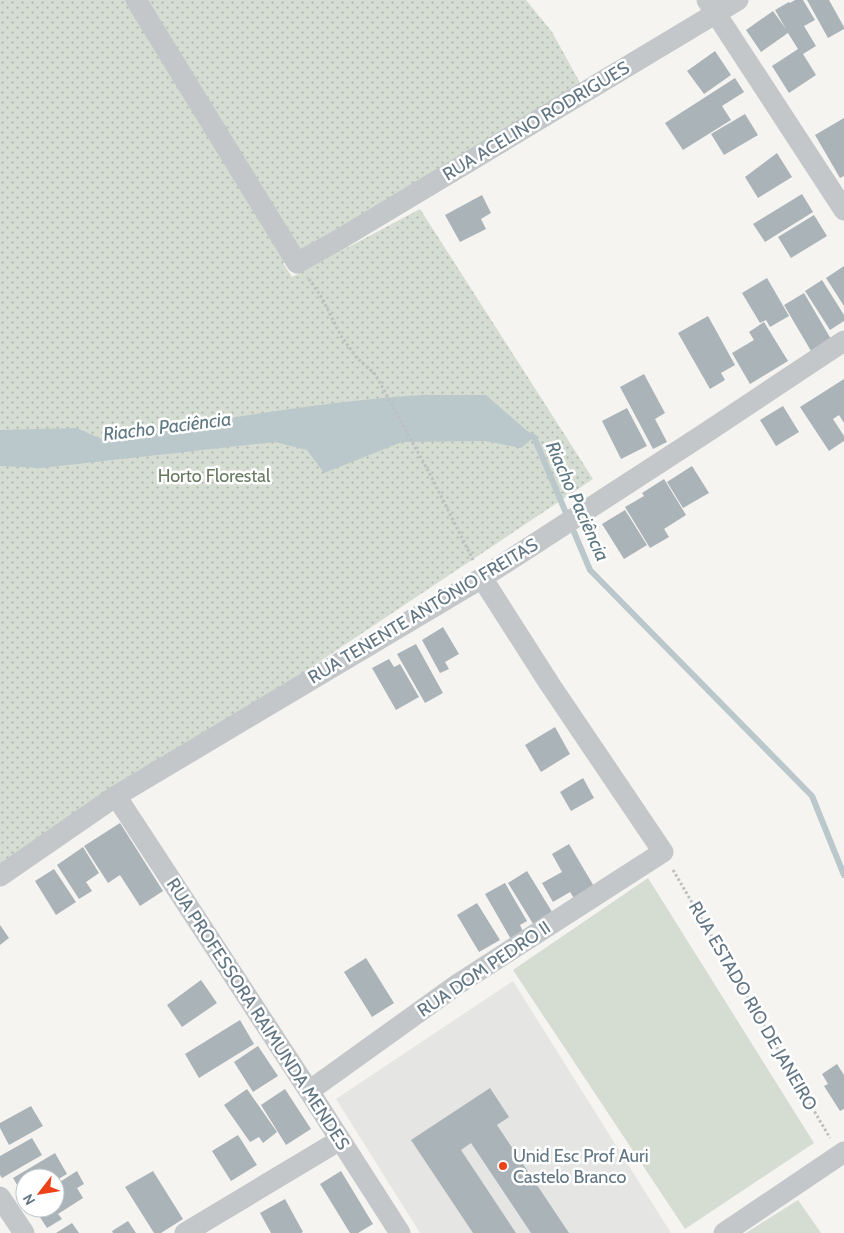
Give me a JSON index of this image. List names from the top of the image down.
{
  "streets": {
    "street": [
      "RUA ACELINO RODRIGUES",
      "RUA TENENTE ANTÔNIO FREITAS",
      "RUA DOM PEDRO II",
      "RUA PROFESSORA RAIMUNDA MENDES"
    ],
    "path": ["RUA ESTADO RIO DE JANEIRO"]
  },
  "crossings": [
    ["RUA TENENTE ANTÔNIO FREITAS", "RUA PROFESSORA RAIMUNDA MENDES"],
    ["RUA DOM PEDRO II", "RUA ESTADO RIO DE JANEIRO"],
    ["RUA DOM PEDRO II", "RUA PROFESSORA RAIMUNDA MENDES"]
  ],
  "water": ["Riacho Paciência"],
  "parks": ["Horto Florestal"],
  "places": ["Unid Esc Prof Auri Castelo Branco"],
  "north": "bottom left"
}
